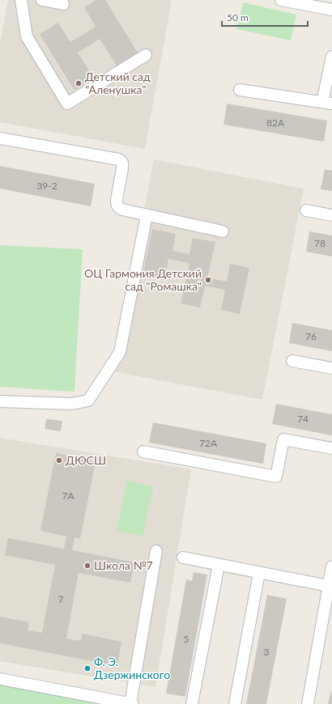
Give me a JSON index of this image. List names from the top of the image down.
{
  "places": [
    "Детский сад \"Аленушка\"",
    "ОЦ Гармония Детский сад \"Ромашка\"",
    "ДЮСШ",
    "Школа №7",
    "Ф. Э. Дзержинского"
  ],
  "house_numbers": [
    "82А",
    "39-2",
    "78",
    "76",
    "74",
    "72А",
    "7А",
    "7",
    "5",
    "3"
  ],
  "scale_bar": "50 m"
}
